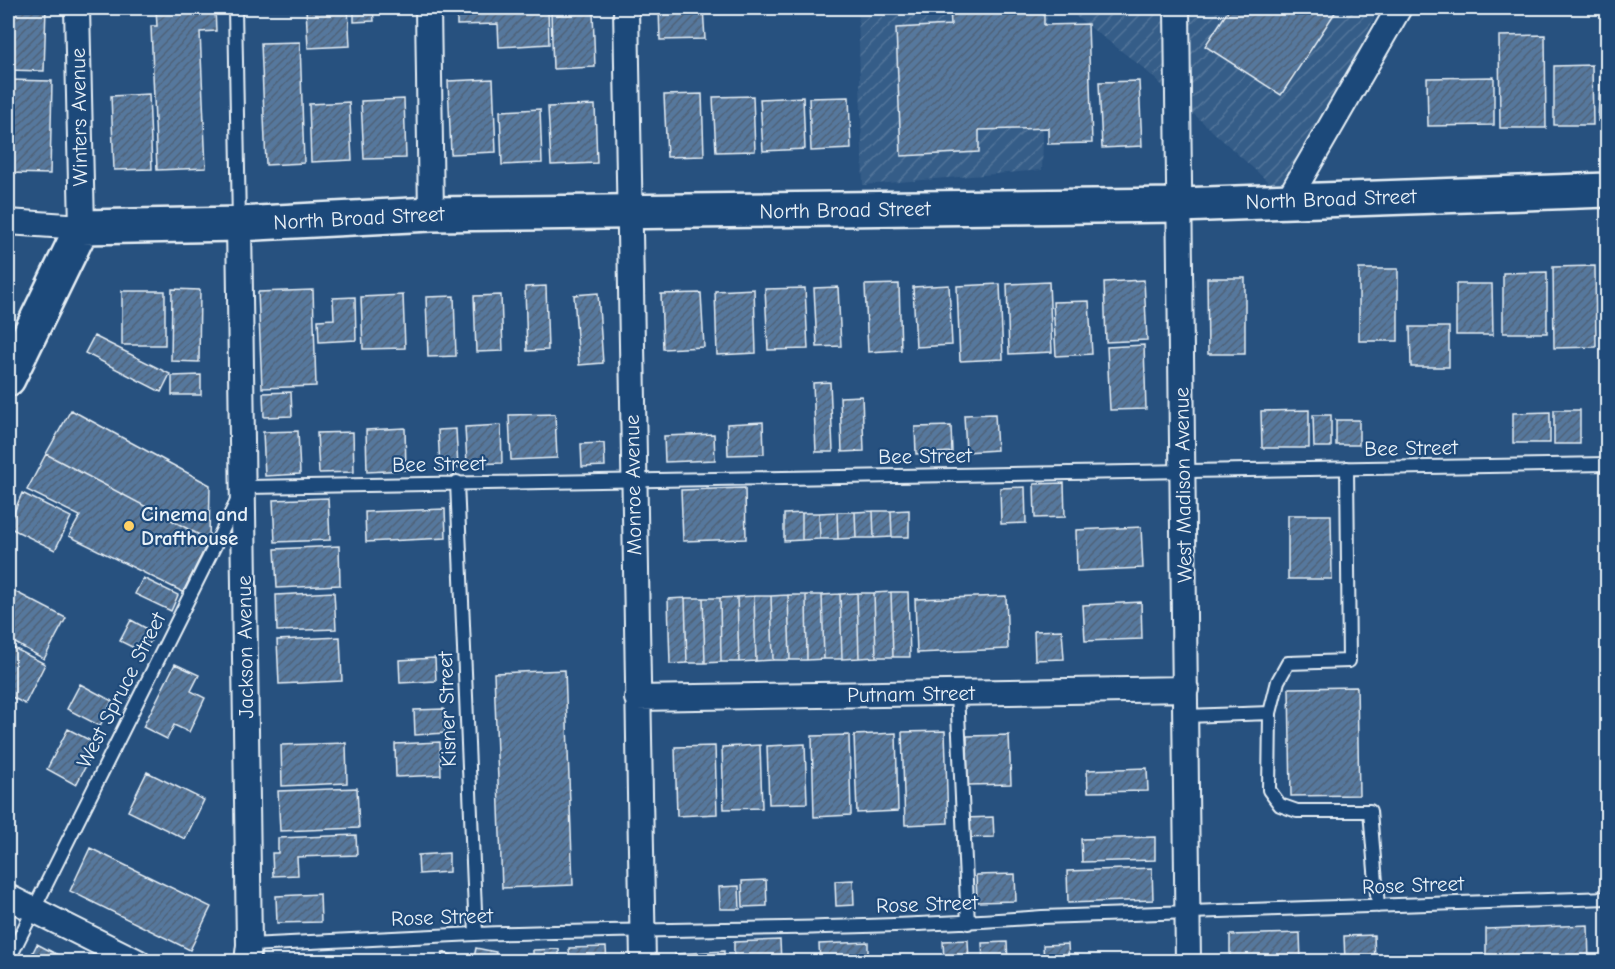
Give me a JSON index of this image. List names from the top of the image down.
{
  "streets": {
    "highway": ["North Broad Street"],
    "street": [
      "Winters Avenue",
      "Monroe Avenue",
      "West Madison Avenue",
      "Jackson Avenue",
      "Putnam Street"
    ],
    "lane": [
      "Bee Street",
      "West Spruce Street",
      "Kisner Street",
      "Rose Street"
    ]
  },
  "crossings": [
    ["Winters Avenue", "North Broad Street"],
    ["North Broad Street", "Monroe Avenue"],
    ["North Broad Street", "West Madison Avenue"],
    ["North Broad Street", "Jackson Avenue"],
    ["Bee Street", "Monroe Avenue"],
    ["Bee Street", "West Madison Avenue"],
    ["Bee Street", "Jackson Avenue"],
    ["Bee Street", "West Spruce Street"],
    ["Bee Street", "Kisner Street"],
    ["Monroe Avenue", "Putnam Street"],
    ["Monroe Avenue", "Rose Street"],
    ["West Madison Avenue", "Putnam Street"],
    ["West Madison Avenue", "Rose Street"],
    ["Jackson Avenue", "West Spruce Street"],
    ["Jackson Avenue", "Rose Street"],
    ["Kisner Street", "Rose Street"]
  ],
  "places": ["Cinema and Drafthouse"]
}
